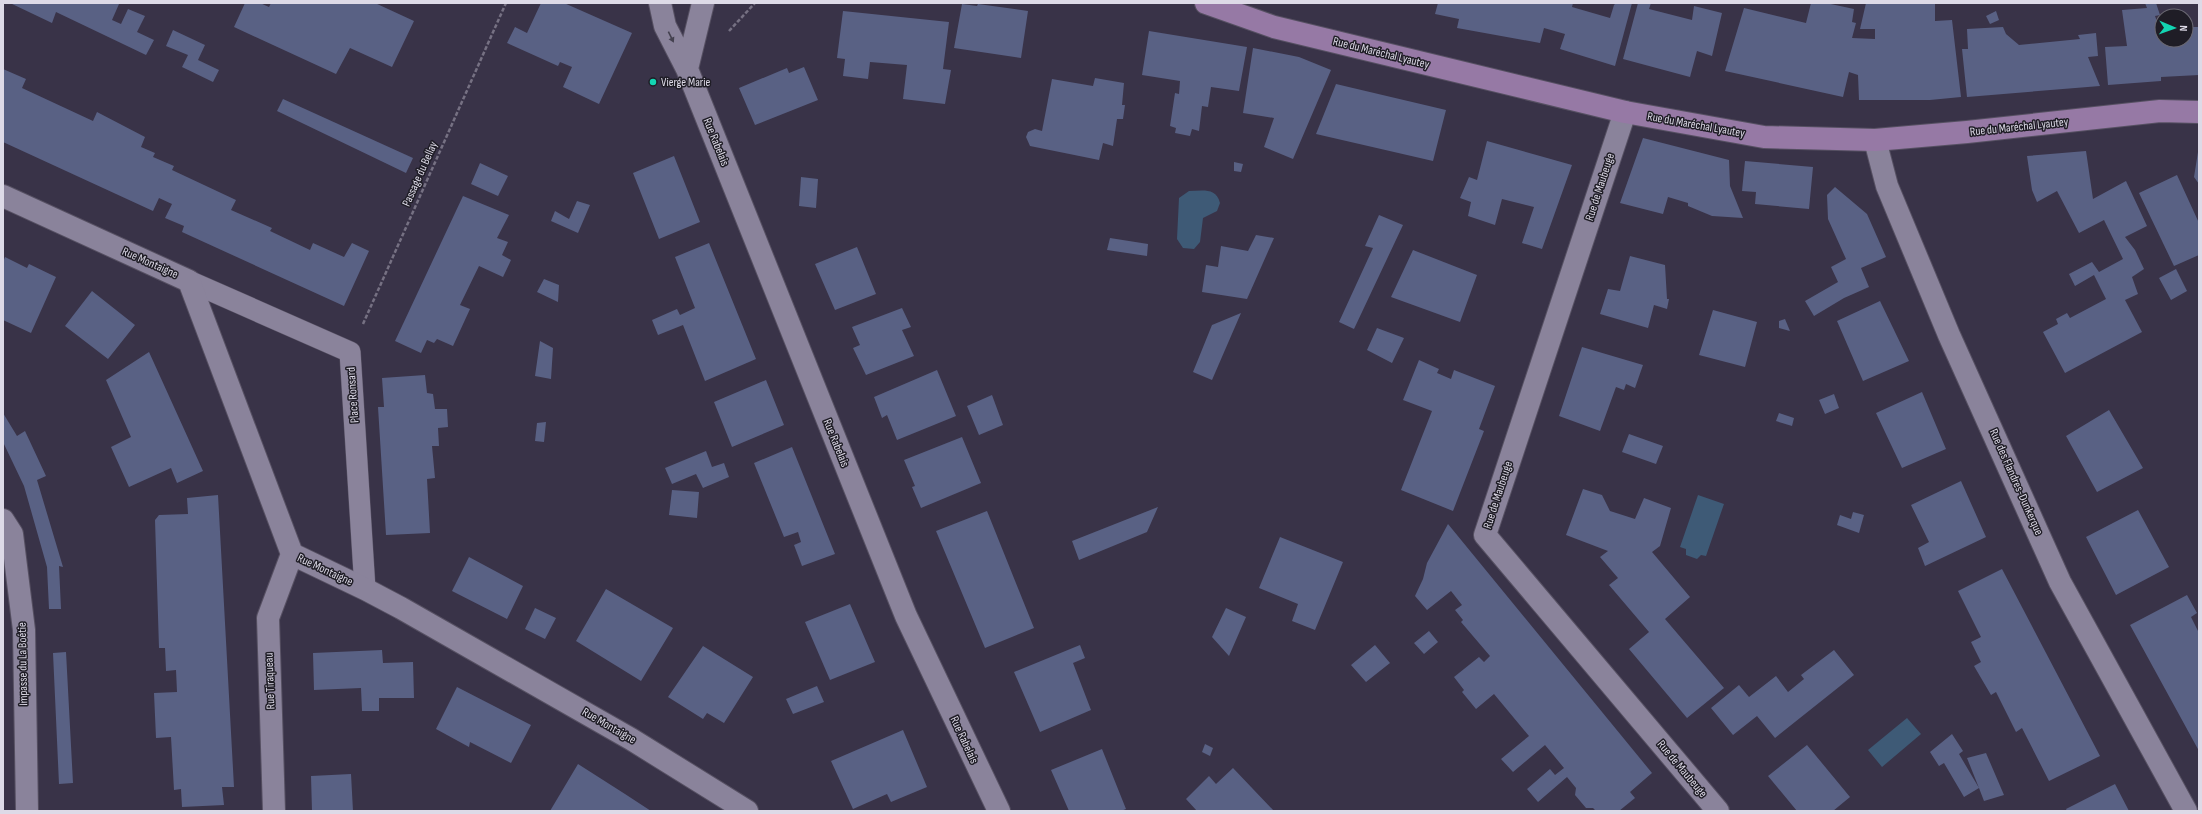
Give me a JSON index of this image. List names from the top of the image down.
{
  "streets": {
    "main road": ["Rue du Maréchal Lyautey"],
    "street": [
      "Rue Rabelais",
      "Rue de Maubeuge",
      "Rue Montaigne",
      "Rue des Flandres-Dunkerque",
      "Impasse du La Boétie",
      "Rue Tiraqueau"
    ],
    "lane": ["Place Ronsard"],
    "path": ["Passage du Bellay"]
  },
  "crossings": [
    ["Rue du Maréchal Lyautey", "Rue de Maubeuge"],
    ["Rue du Maréchal Lyautey", "Rue des Flandres-Dunkerque"],
    ["Passage du Bellay", "Place Ronsard"],
    ["Rue Montaigne", "Place Ronsard"],
    ["Rue Montaigne", "Rue Tiraqueau"]
  ],
  "places": ["Vierge Marie"],
  "north": "right"
}
